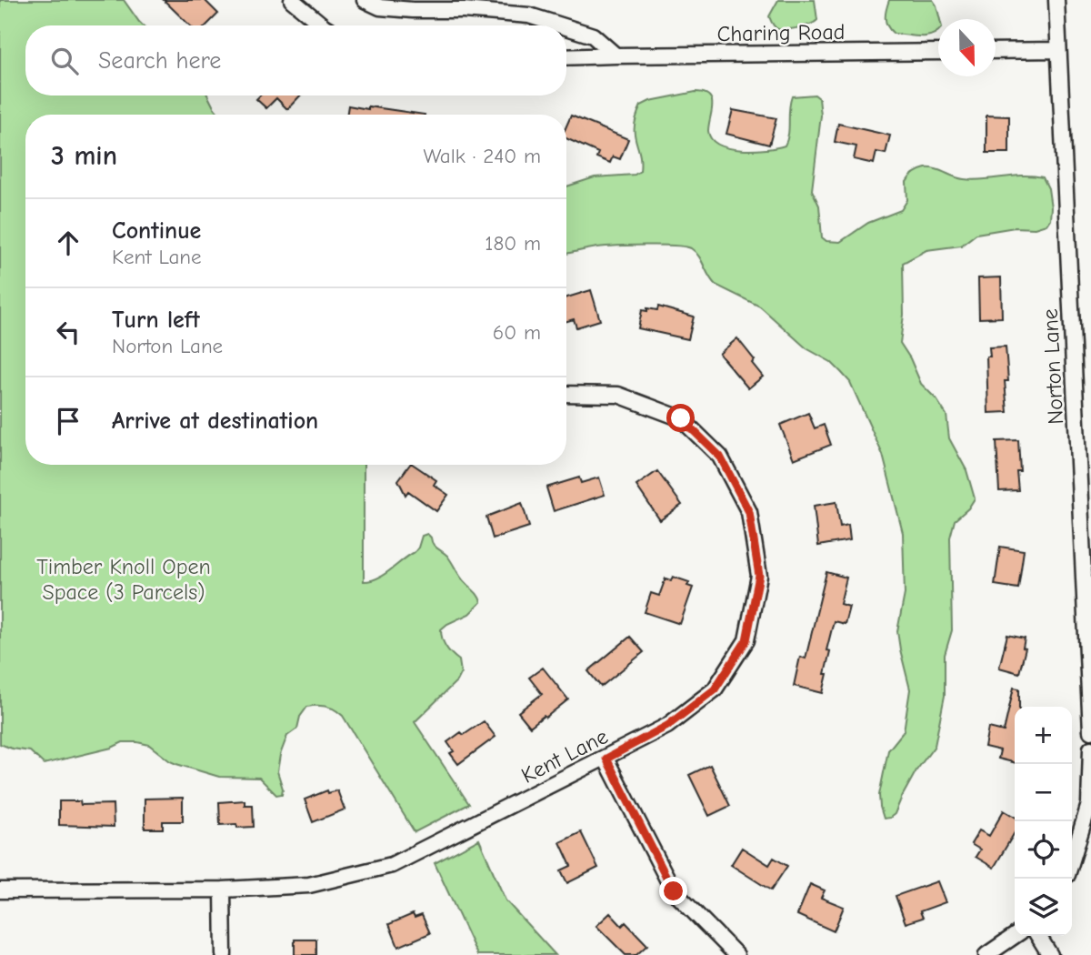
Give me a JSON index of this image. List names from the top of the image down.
{
  "streets": {
    "street": ["Charing Road", "Norton Lane", "Kent Lane"]
  },
  "parks": ["Timber Knoll Open Space (3 Parcels)"],
  "north": "bottom",
  "page": {
    "search": "Search here",
    "heading": ["3 min", "Walk · 240 m"],
    "list": [
      ["Continue", "Kent Lane", "180 m"],
      ["Turn left", "Norton Lane", "60 m"],
      "Arrive at destination"
    ],
    "map_buttons": ["+", "−"]
  }
}
